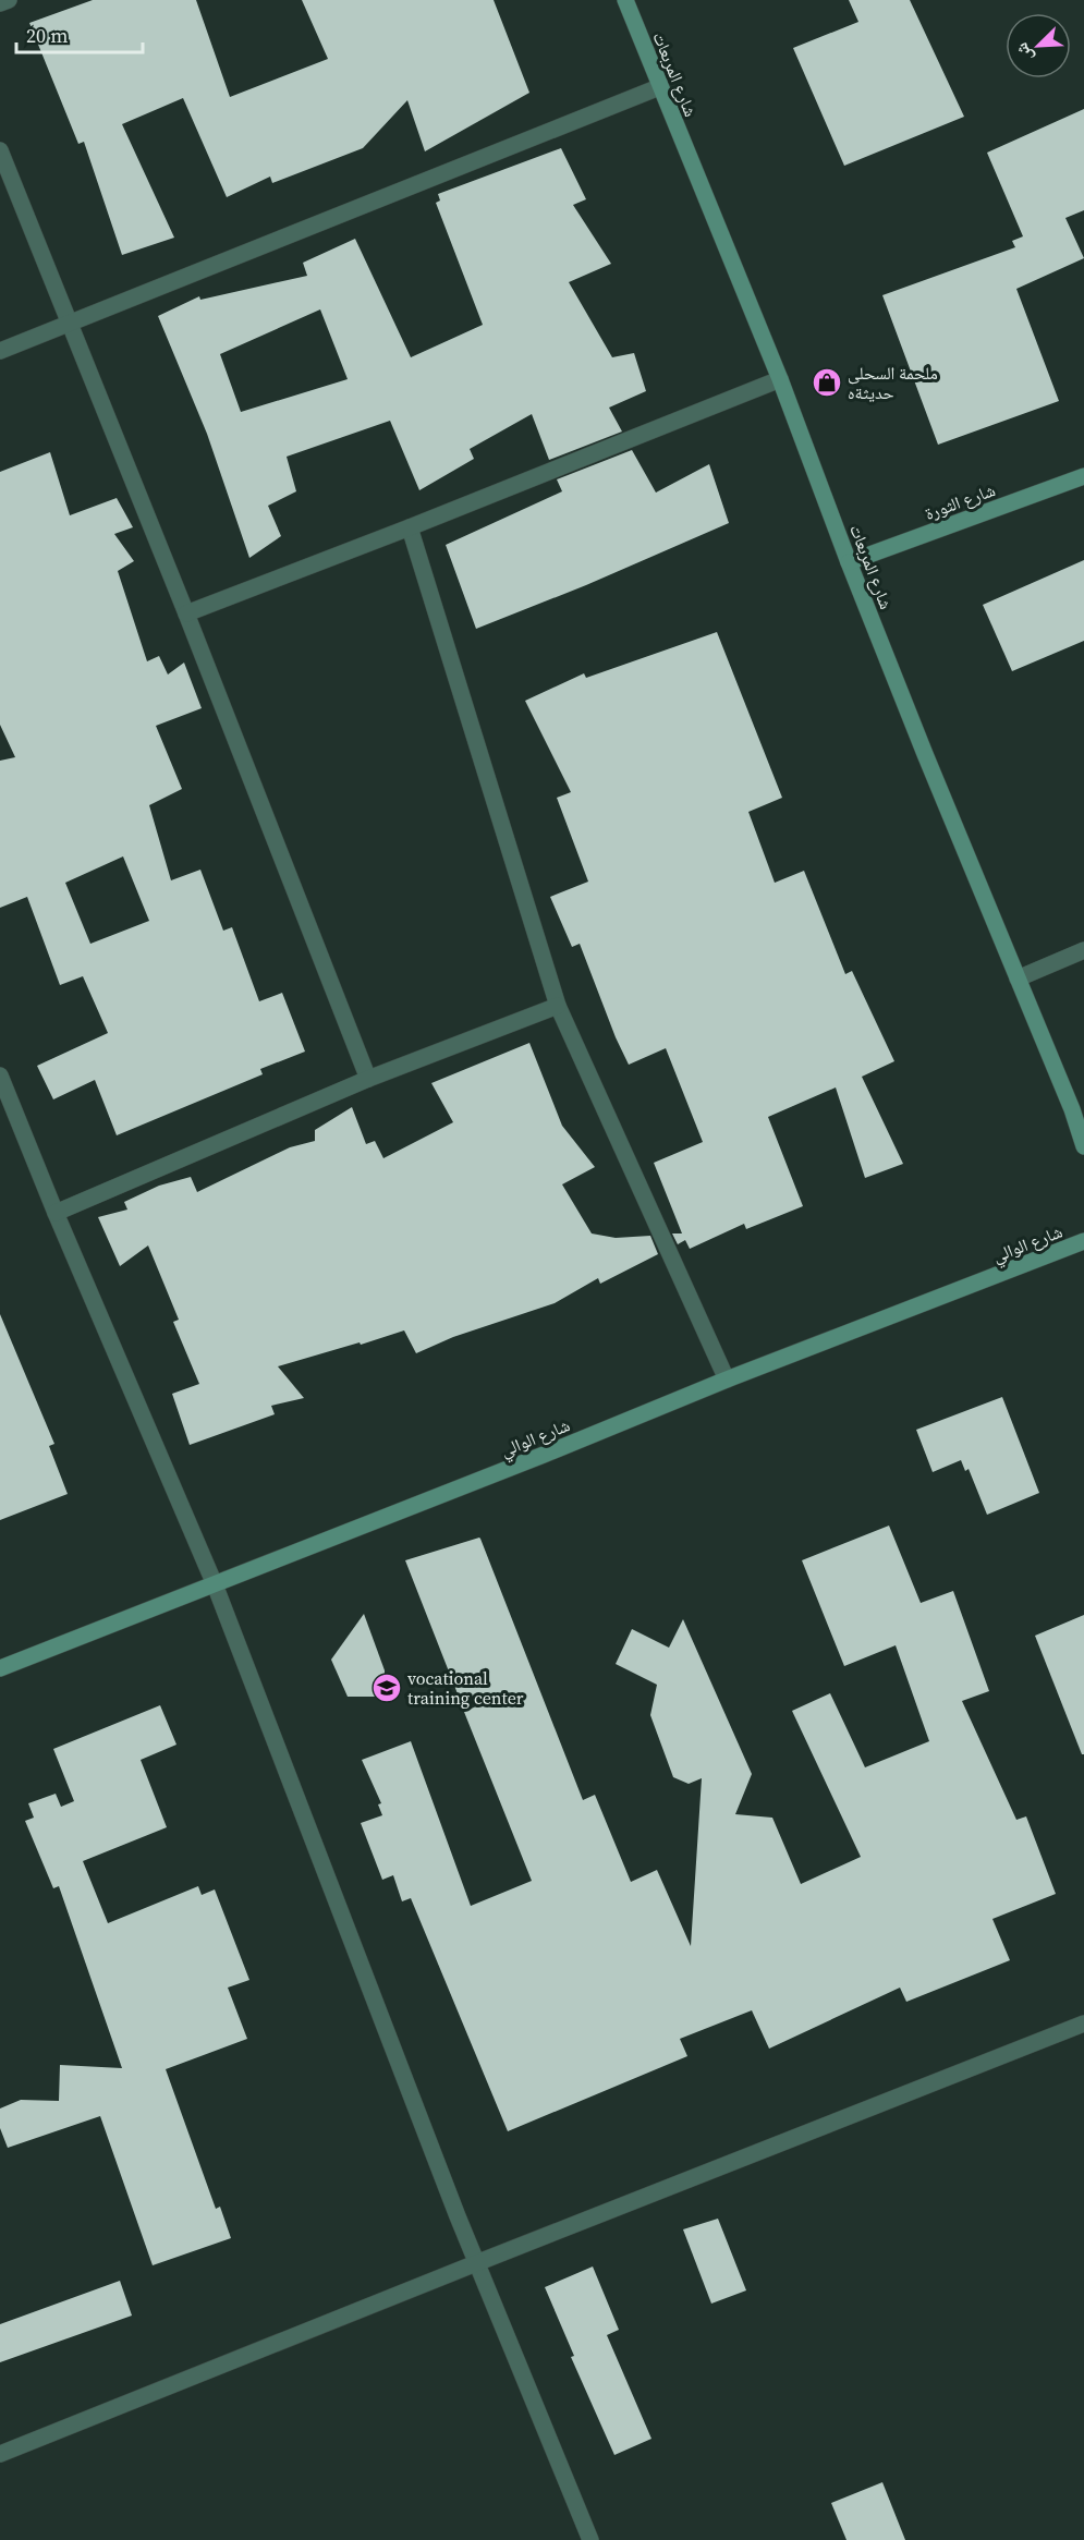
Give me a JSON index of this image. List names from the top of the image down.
{
  "streets": {
    "street": ["شارع المربعات", "شارع الثورة", "شارع الوالي"]
  },
  "crossings": [
    ["شارع المربعات", "شارع الثورة"]
  ],
  "places": {
    "shop": ["ملحمة السحلى حديثةه"],
    "school or university": ["vocational training center"]
  },
  "scale_bar": "20 m",
  "north": "bottom left"
}
